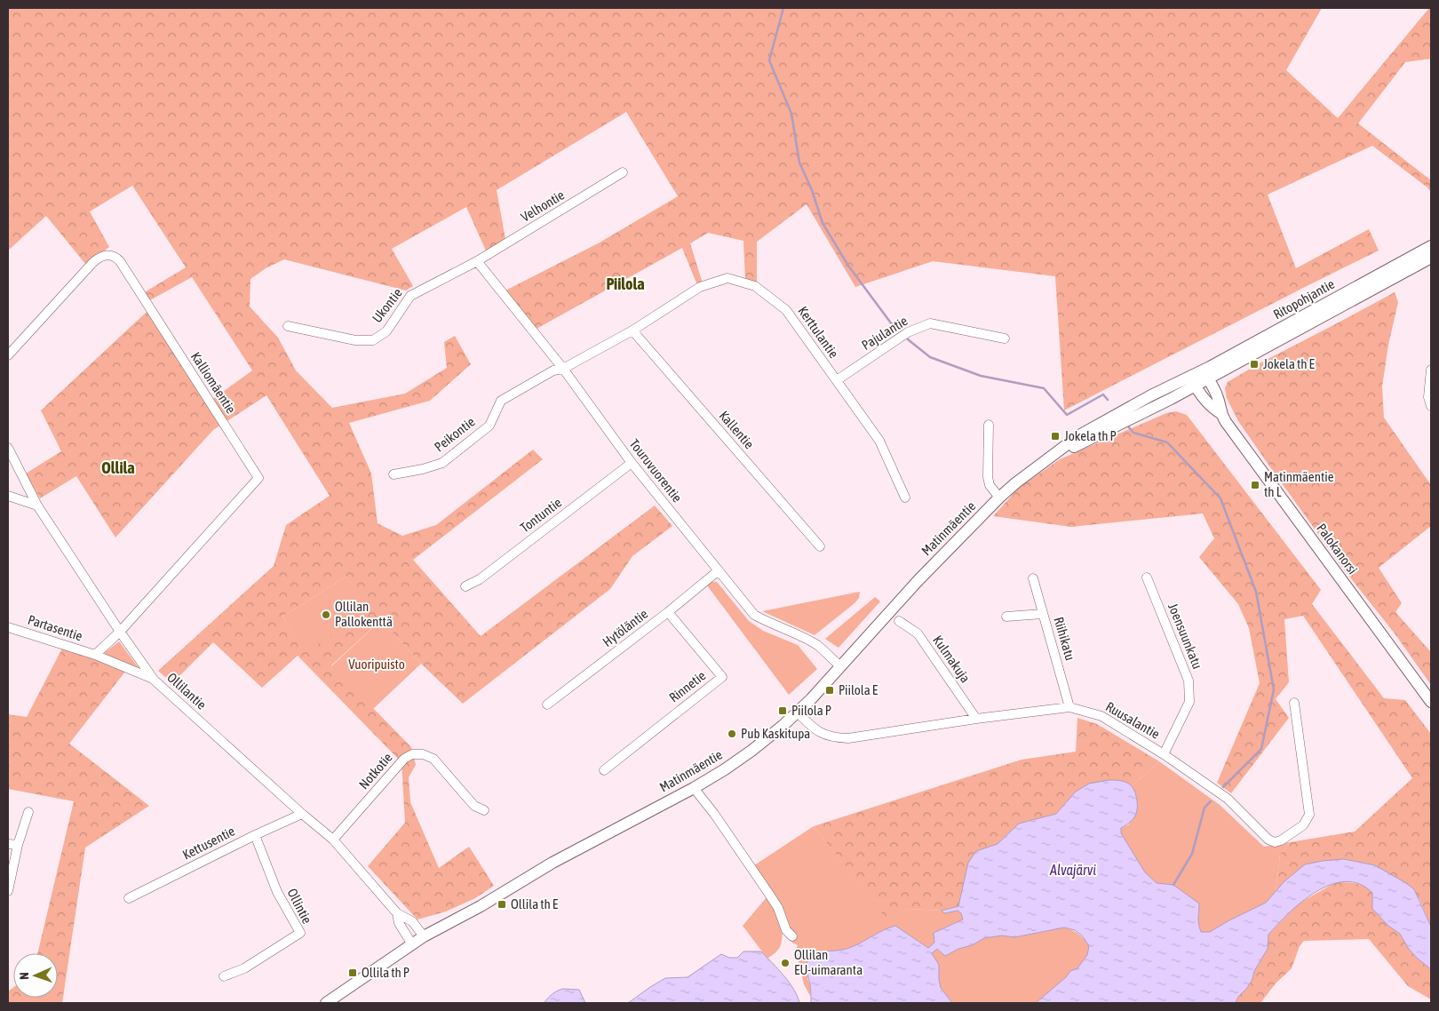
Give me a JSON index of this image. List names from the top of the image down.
{
  "streets": {
    "main road": ["Ritopohjantie", "Matinmäentie", "Palokanorsi"],
    "street": [
      "Velhontie",
      "Ukontie",
      "Kerttulantie",
      "Pajulantie",
      "Kalliomäentie",
      "Kallentie",
      "Peikontie",
      "Touruvuorentie",
      "Tontuntie",
      "Partasentie",
      "Hytöläntie",
      "Joensuunkatu",
      "Riihikatu",
      "Kulmakuja",
      "Rinnetie",
      "Ollilantie",
      "Ruusalantie",
      "Notkotie",
      "Kettusentie",
      "Ollintie"
    ]
  },
  "crossings": [
    ["Velhontie", "Ukontie"],
    ["Velhontie", "Touruvuorentie"],
    ["Ritopohjantie", "Matinmäentie"],
    ["Ritopohjantie", "Palokanorsi"],
    ["Ukontie", "Touruvuorentie"],
    ["Kerttulantie", "Pajulantie"],
    ["Kerttulantie", "Kallentie"],
    ["Kerttulantie", "Peikontie"],
    ["Kerttulantie", "Touruvuorentie"],
    ["Kalliomäentie", "Partasentie"],
    ["Kalliomäentie", "Ollilantie"],
    ["Peikontie", "Touruvuorentie"],
    ["Touruvuorentie", "Tontuntie"],
    ["Touruvuorentie", "Matinmäentie"],
    ["Touruvuorentie", "Hytöläntie"],
    ["Matinmäentie", "Palokanorsi"],
    ["Matinmäentie", "Ollilantie"],
    ["Matinmäentie", "Ruusalantie"],
    ["Partasentie", "Ollilantie"],
    ["Hytöläntie", "Rinnetie"],
    ["Joensuunkatu", "Ruusalantie"],
    ["Riihikatu", "Ruusalantie"],
    ["Kulmakuja", "Ruusalantie"],
    ["Ollilantie", "Notkotie"],
    ["Ollilantie", "Kettusentie"],
    ["Kettusentie", "Ollintie"]
  ],
  "districts": ["Piilola", "Ollila"],
  "water": ["Alvajärvi"],
  "parks": ["Vuoripuisto"],
  "places": {
    "transit": [
      "Jokela th E",
      "Jokela th P",
      "Matinmäentie th L",
      "Piilola E",
      "Piilola P",
      "Ollila th E",
      "Ollila th P"
    ],
    "other": ["Ollilan Pallokenttä", "Pub Kaskitupa", "Ollilan EU-uimaranta"]
  },
  "north": "left"
}
